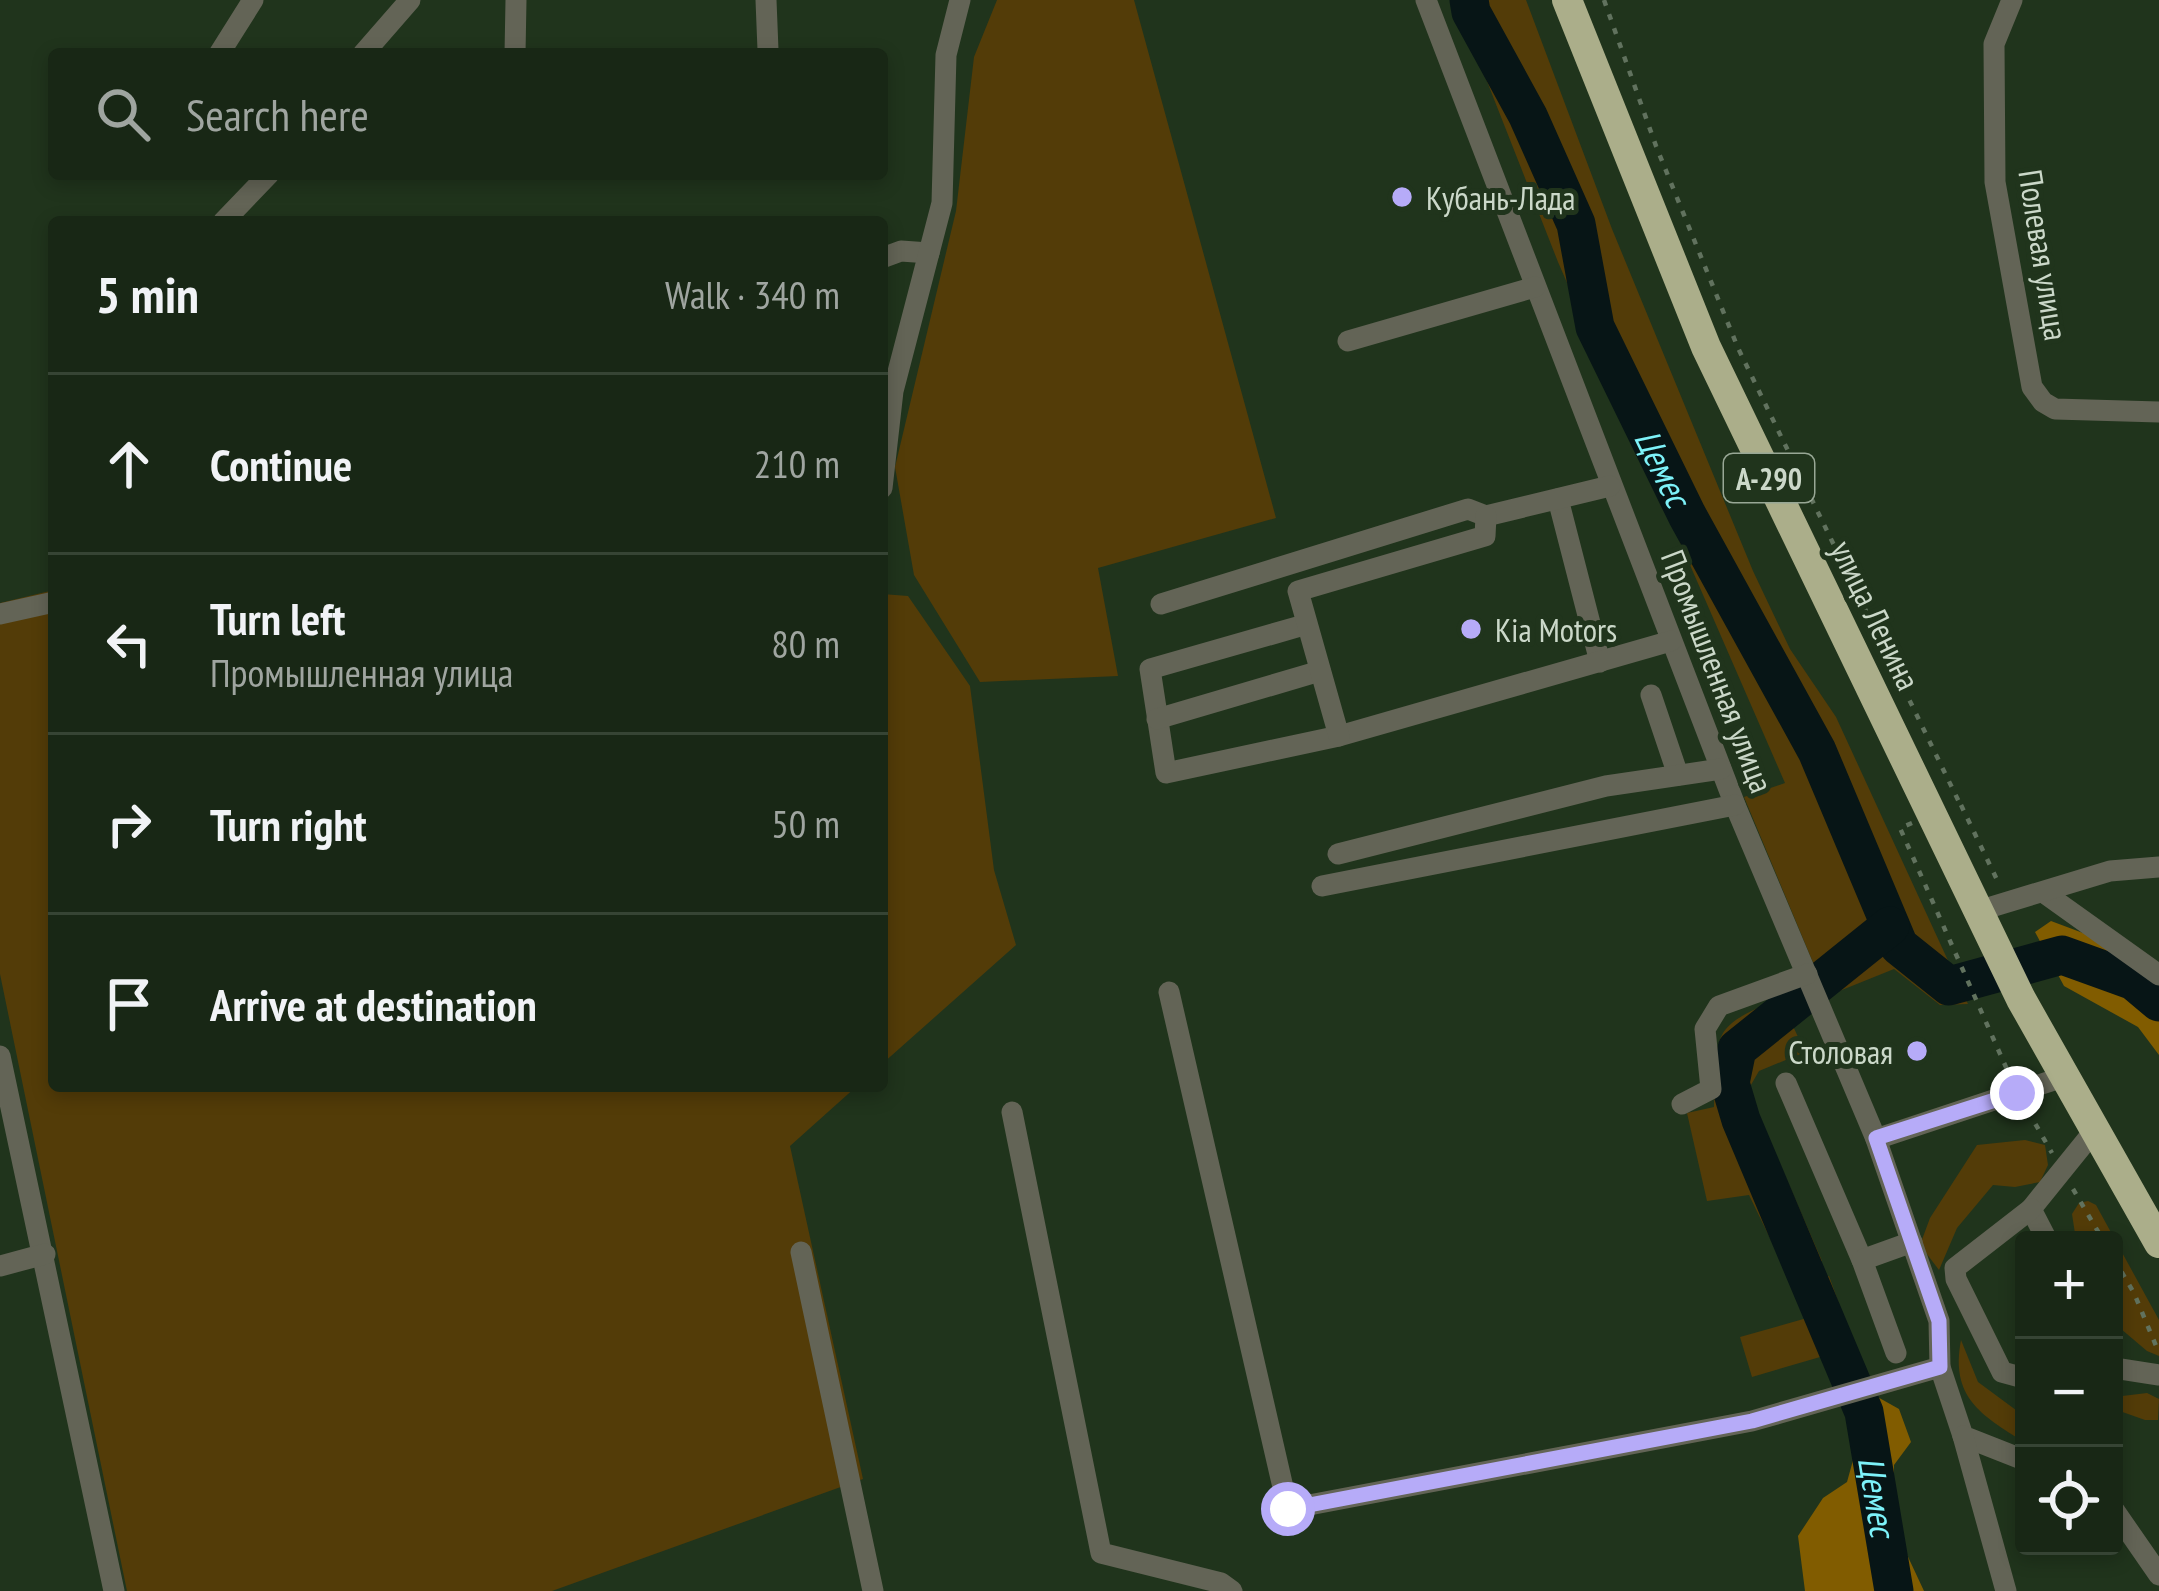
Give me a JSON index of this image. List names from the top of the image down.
{
  "streets": {
    "highway": ["А-290", "улица Ленина"],
    "street": ["Полевая улица", "Промышленная улица"]
  },
  "water": ["Цемес"],
  "places": ["Кубань-Лада", "Kia Motors", "Столовая"],
  "page": {
    "search": "Search here",
    "heading": ["5 min", "Walk · 340 m"],
    "list": [
      ["Continue", "210 m"],
      ["Turn left", "Промышленная улица", "80 m"],
      ["Turn right", "50 m"],
      "Arrive at destination"
    ],
    "map_buttons": ["+", "−"]
  }
}
